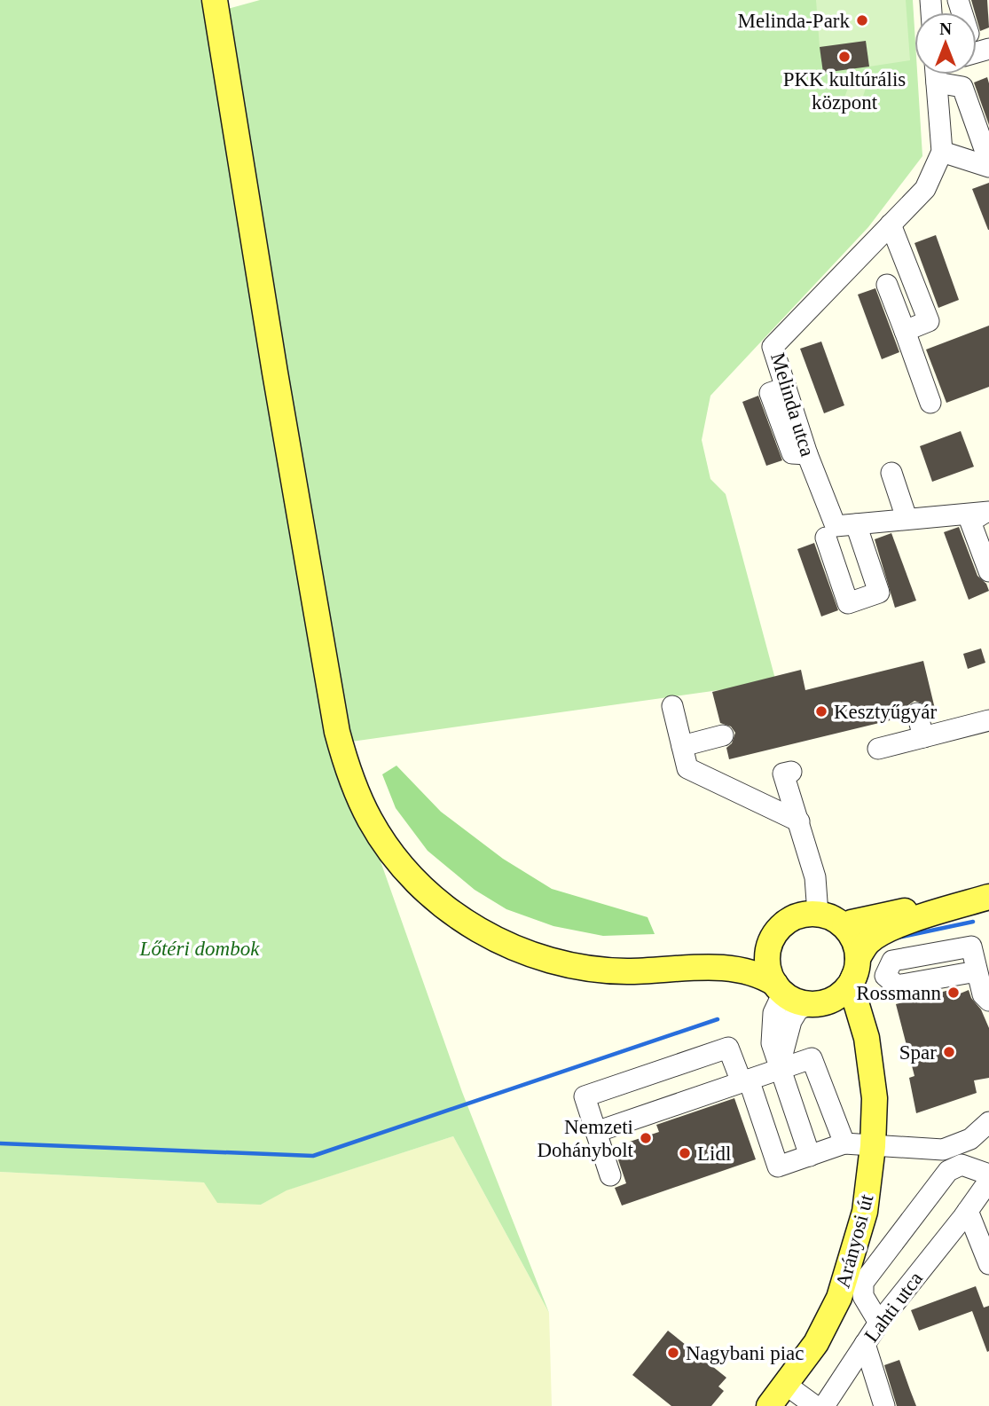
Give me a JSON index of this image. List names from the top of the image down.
{
  "streets": {
    "main road": ["Arányosi út"],
    "street": ["Melinda utca", "Lahti utca"]
  },
  "parks": ["Lőtéri dombok"],
  "places": [
    "Melinda-Park",
    "PKK kultúrális központ",
    "Kesztyűgyár",
    "Rossmann",
    "Spar",
    "Nemzeti Dohánybolt",
    "Lidl",
    "Nagybani piac"
  ],
  "north": "top"
}
